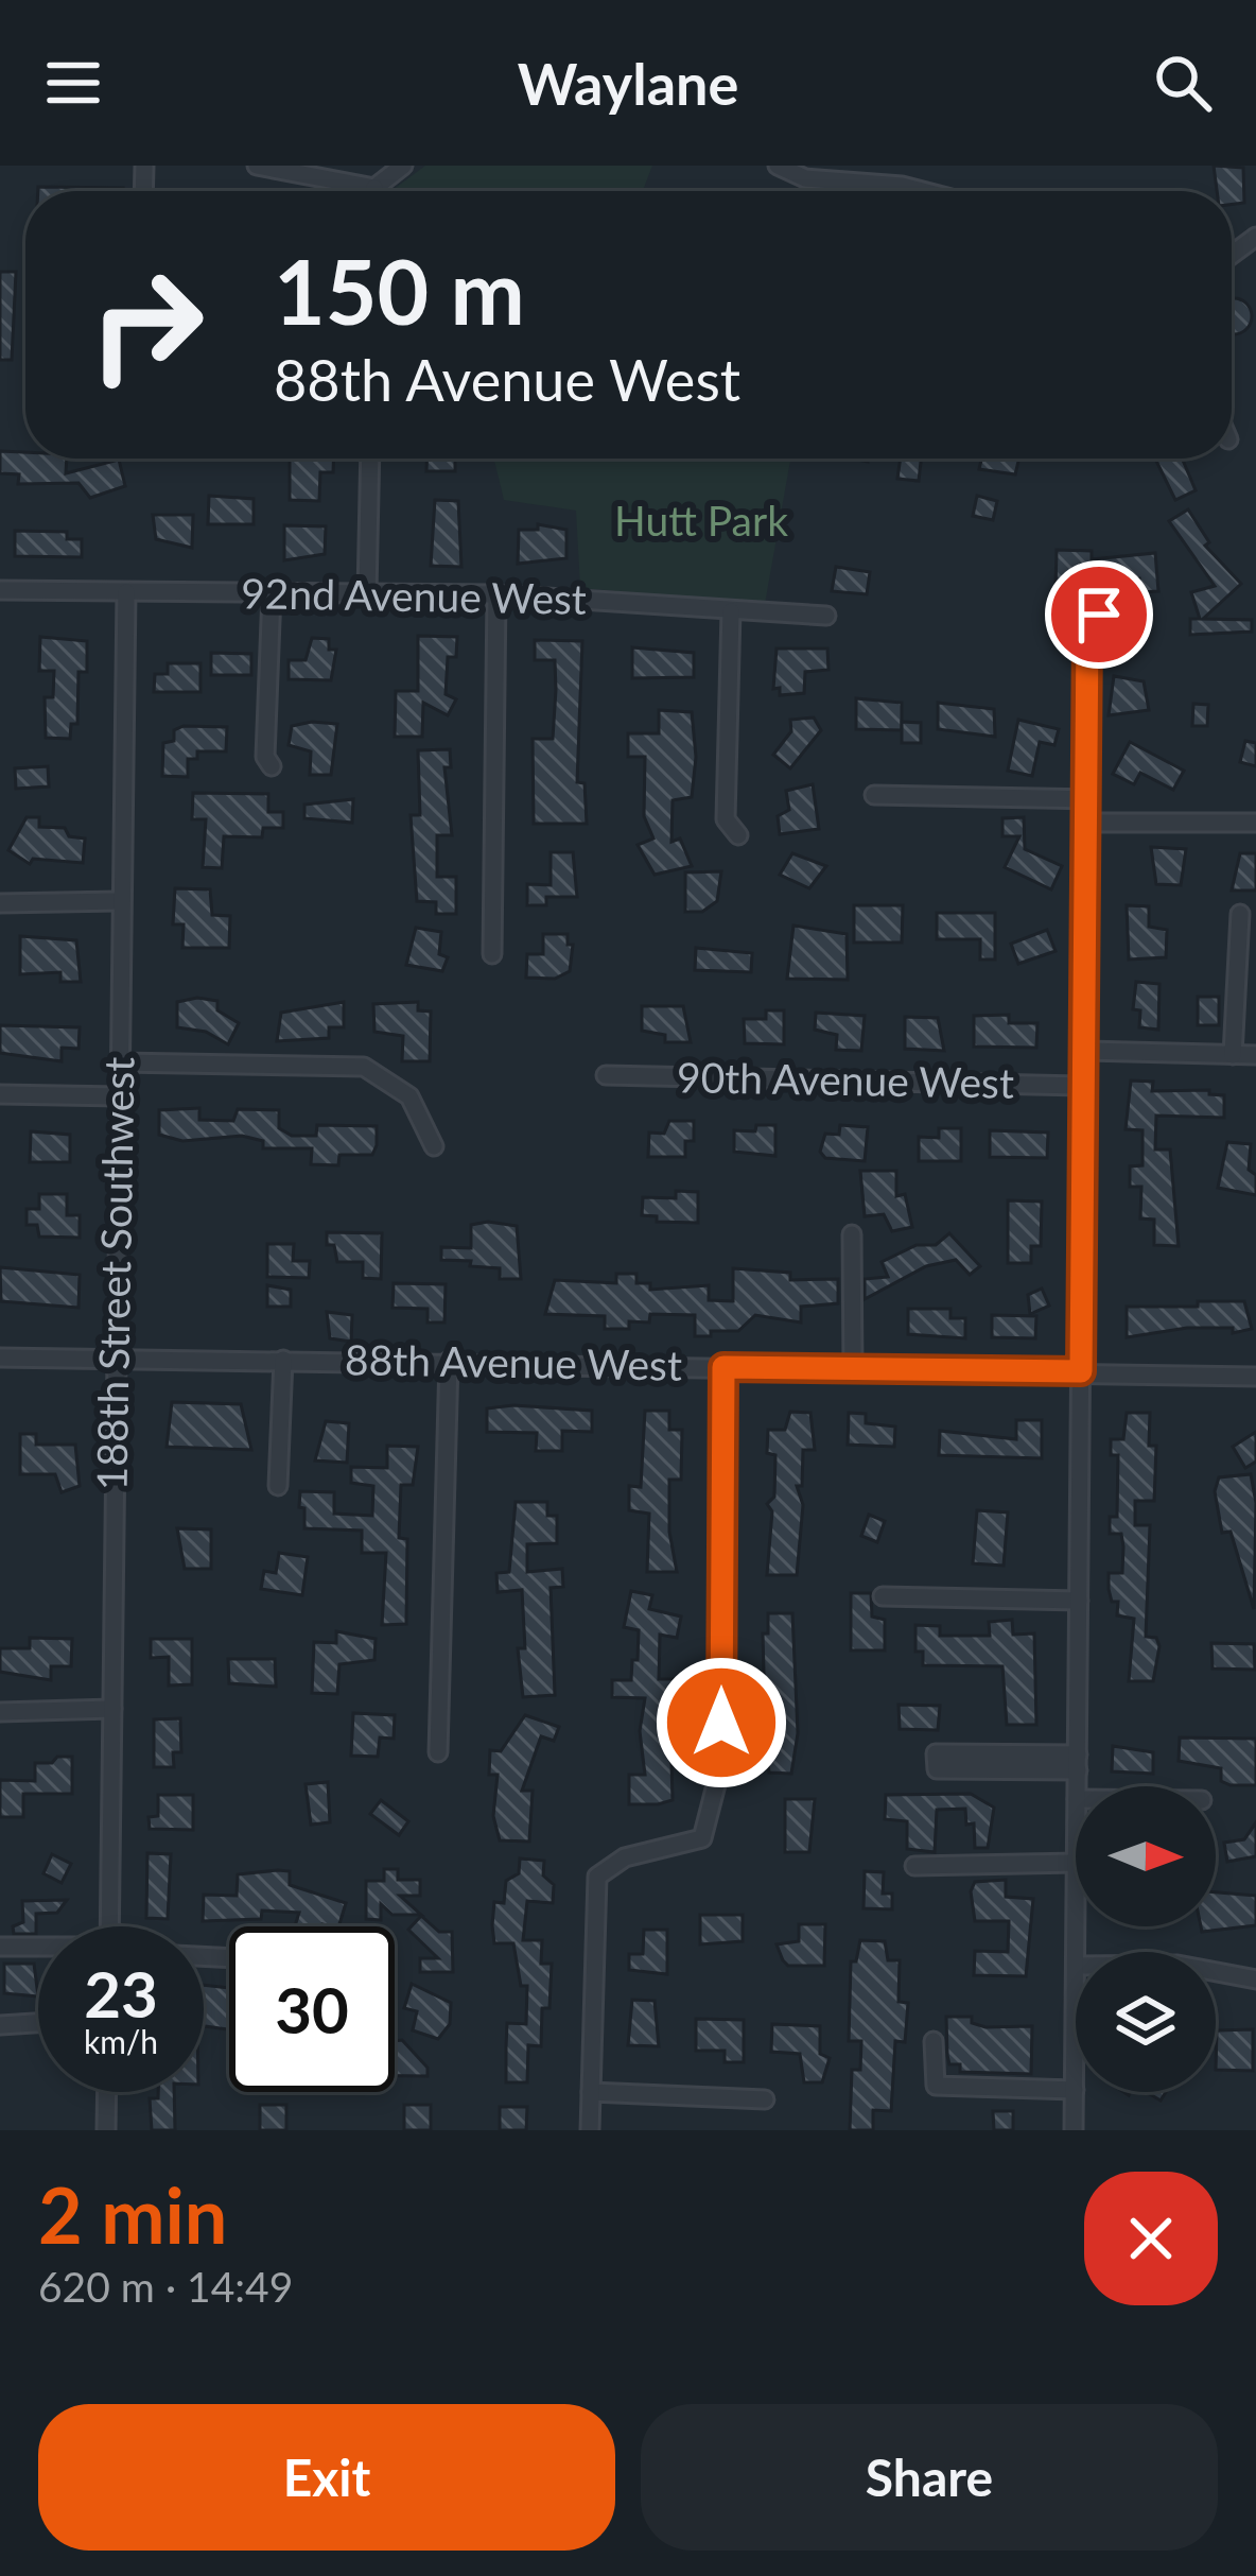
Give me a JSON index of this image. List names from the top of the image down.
{
  "streets": {
    "street": [
      "92nd Avenue West",
      "90th Avenue West",
      "188th Street Southwest",
      "88th Avenue West"
    ]
  },
  "crossings": [
    ["92nd Avenue West", "188th Street Southwest"],
    ["188th Street Southwest", "88th Avenue West"]
  ],
  "parks": ["Hutt Park"],
  "north": "right",
  "page": {
    "header": "Waylane",
    "turn": ["150 m", "88th Avenue West"],
    "speed": "23 km/h",
    "limit": "30",
    "heading": ["2 min", "620 m · 14:49"],
    "buttons": ["Exit", "Share"]
  }
}
